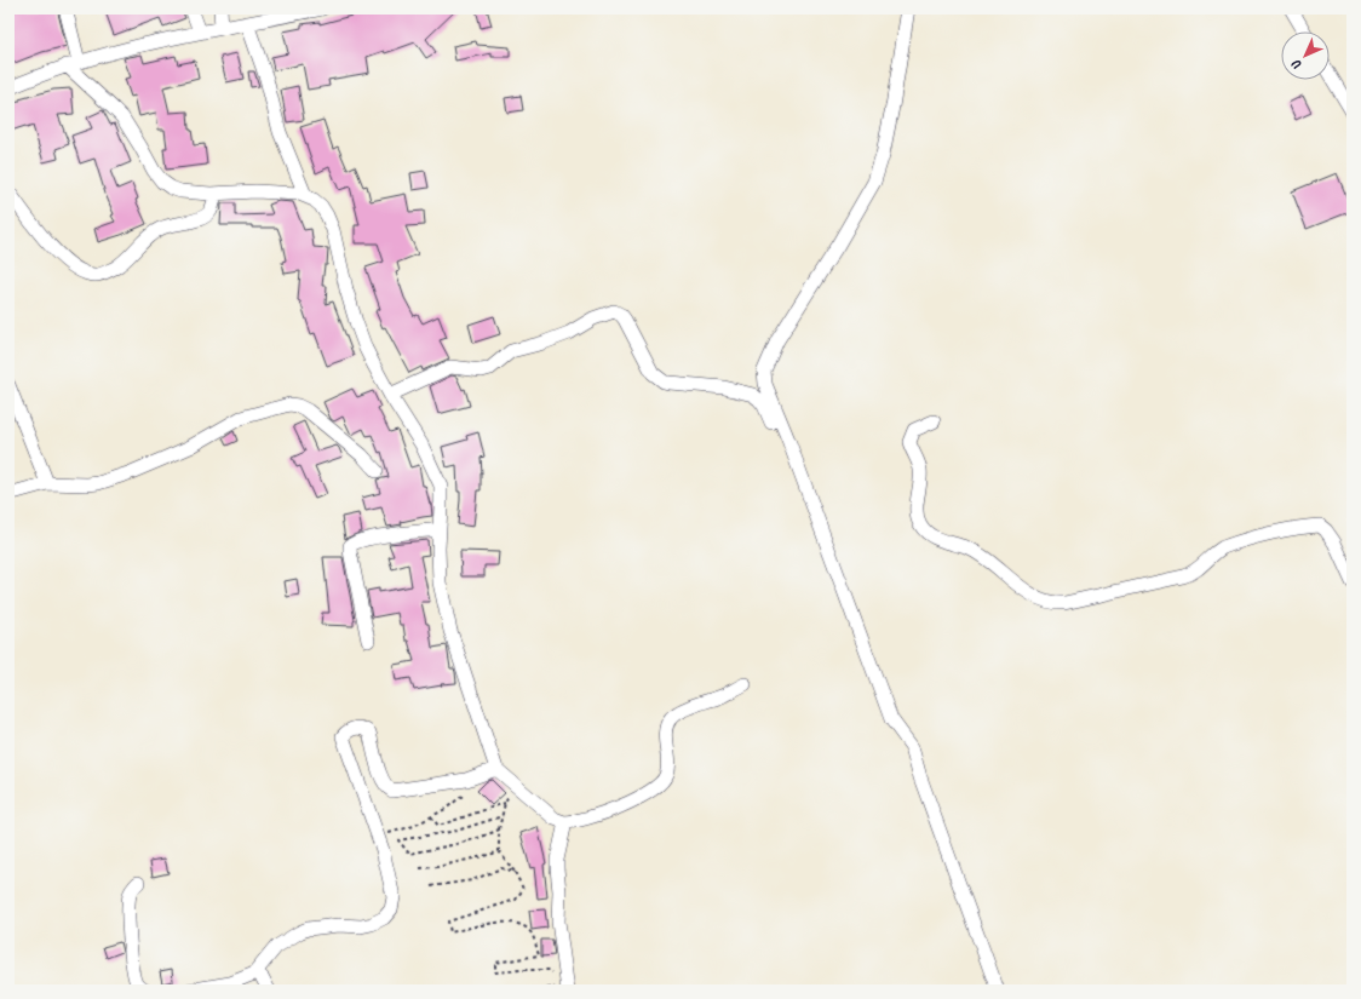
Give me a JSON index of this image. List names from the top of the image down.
{
  "north": "bottom left"
}
